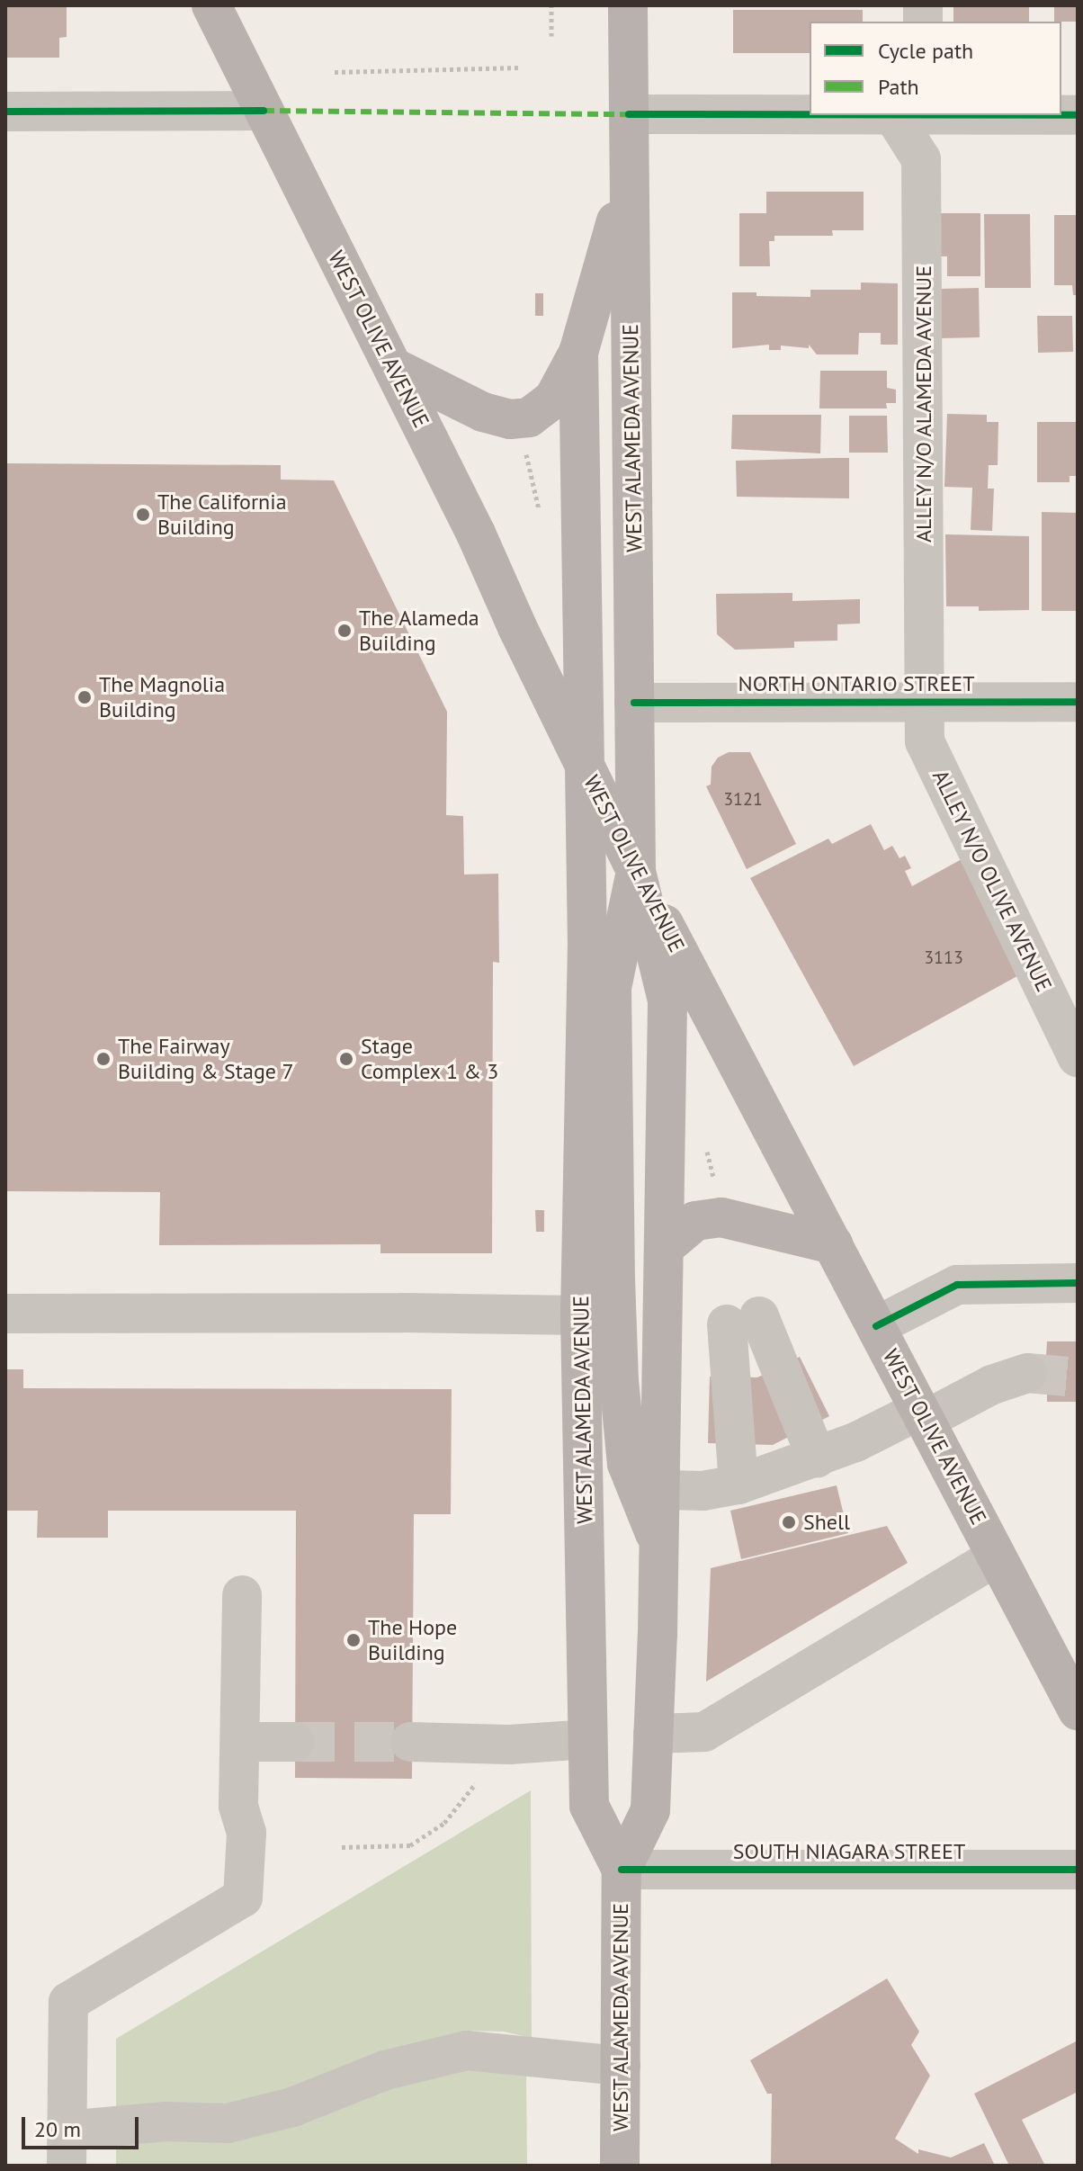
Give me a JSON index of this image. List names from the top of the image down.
{
  "streets": {
    "main road": ["WEST OLIVE AVENUE", "WEST ALAMEDA AVENUE"],
    "street": [
      "ALLEY N/O ALAMEDA AVENUE",
      "NORTH ONTARIO STREET",
      "ALLEY N/O OLIVE AVENUE",
      "SOUTH NIAGARA STREET"
    ]
  },
  "crossings": [
    ["WEST OLIVE AVENUE", "WEST ALAMEDA AVENUE"],
    ["ALLEY N/O ALAMEDA AVENUE", "NORTH ONTARIO STREET"],
    ["ALLEY N/O ALAMEDA AVENUE", "ALLEY N/O OLIVE AVENUE"],
    ["WEST ALAMEDA AVENUE", "NORTH ONTARIO STREET"],
    ["WEST ALAMEDA AVENUE", "SOUTH NIAGARA STREET"],
    ["NORTH ONTARIO STREET", "ALLEY N/O OLIVE AVENUE"]
  ],
  "places": [
    "The California Building",
    "The Alameda Building",
    "The Magnolia Building",
    "The Fairway Building & Stage 7",
    "Stage Complex 1 & 3",
    "Shell",
    "The Hope Building"
  ],
  "house_numbers": ["3121", "3113"],
  "legend": ["Cycle path", "Path"],
  "scale_bar": "20 m"
}
